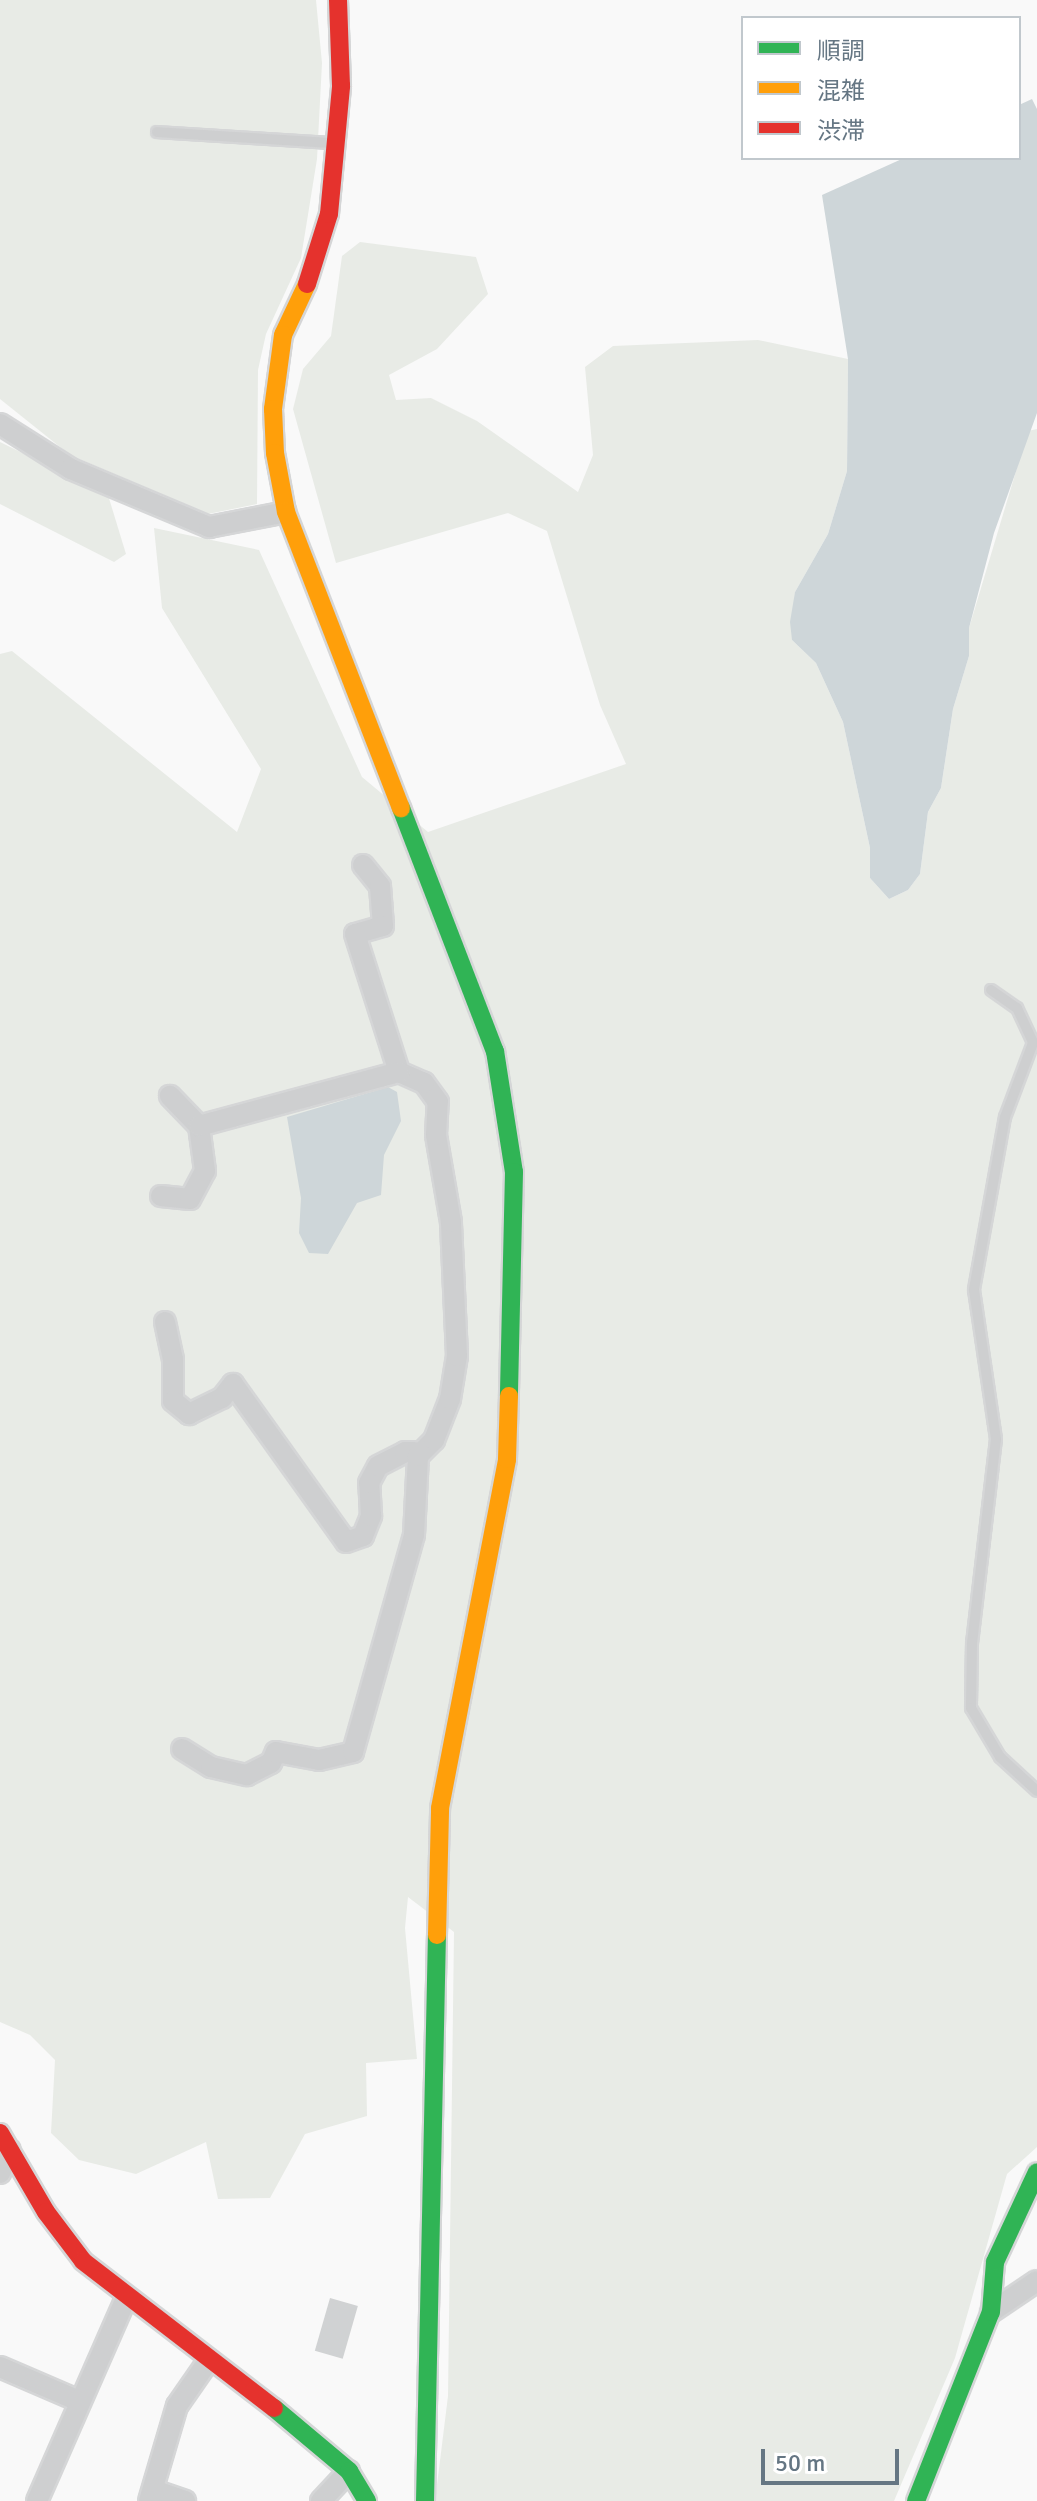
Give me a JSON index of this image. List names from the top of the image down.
{
  "legend": ["順調", "混雑", "渋滞"],
  "scale_bar": "50 m"
}
